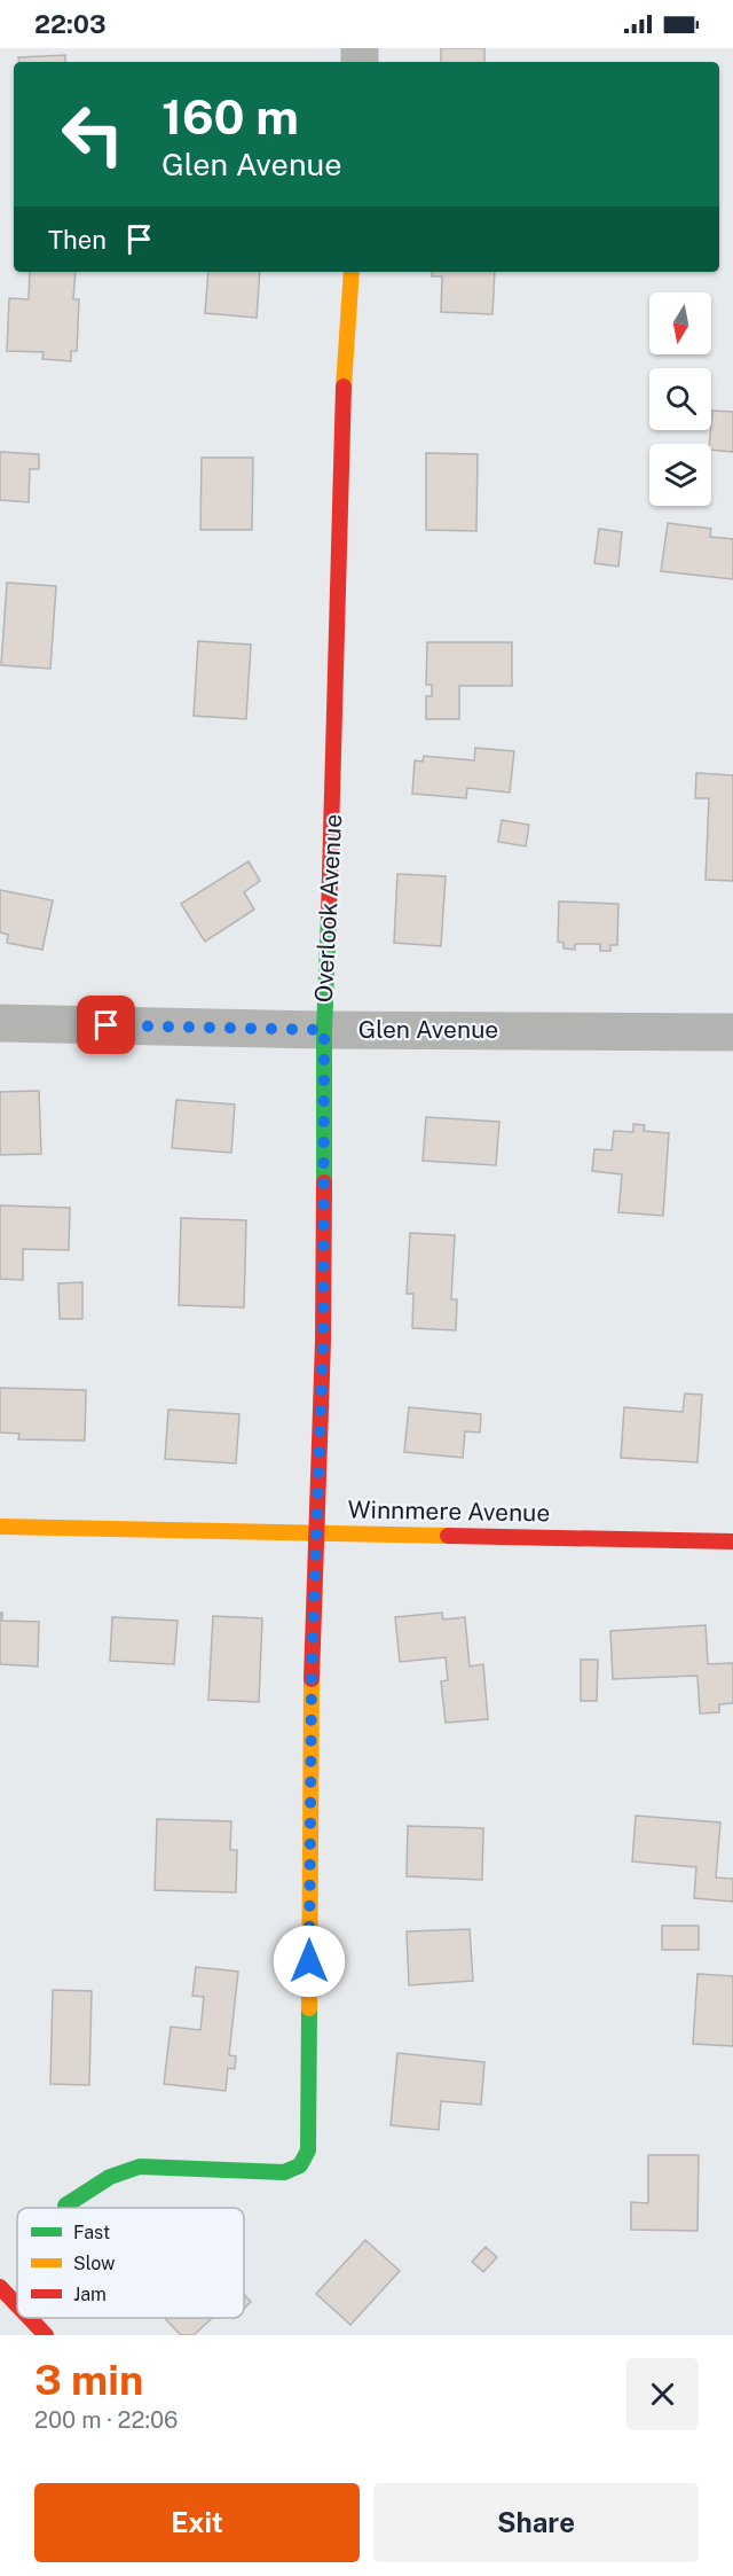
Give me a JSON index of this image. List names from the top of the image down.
{
  "streets": {
    "main road": ["Overlook Avenue", "Winnmere Avenue"],
    "street": ["Glen Avenue"]
  },
  "crossings": [
    ["Overlook Avenue", "Glen Avenue"],
    ["Overlook Avenue", "Winnmere Avenue"]
  ],
  "legend": ["Fast", "Slow", "Jam"],
  "north": "bottom",
  "page": {
    "status": "22:03",
    "turn": ["160 m", "Glen Avenue"],
    "then": "Then",
    "heading": ["3 min", "200 m · 22:06"],
    "buttons": ["Exit", "Share"]
  }
}
